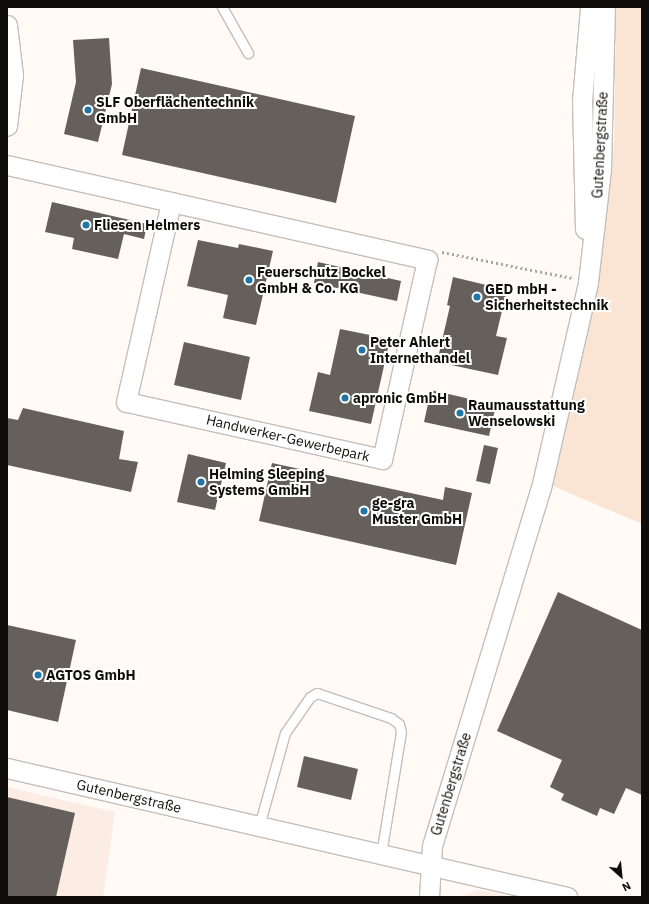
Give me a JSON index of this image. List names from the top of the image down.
{
  "streets": {
    "street": ["Gutenbergstraße", "Handwerker-Gewerbepark"]
  },
  "places": [
    "SLF Oberflächentechnik GmbH",
    "Fliesen Helmers",
    "Feuerschutz Bockel GmbH & Co. KG",
    "GED mbH - Sicherheitstechnik",
    "Peter Ahlert Internethandel",
    "apronic GmbH",
    "Raumausstattung Wenselowski",
    "Helming Sleeping Systems GmbH",
    "ge-gra Muster GmbH",
    "AGTOS GmbH"
  ],
  "north": "bottom right"
}
